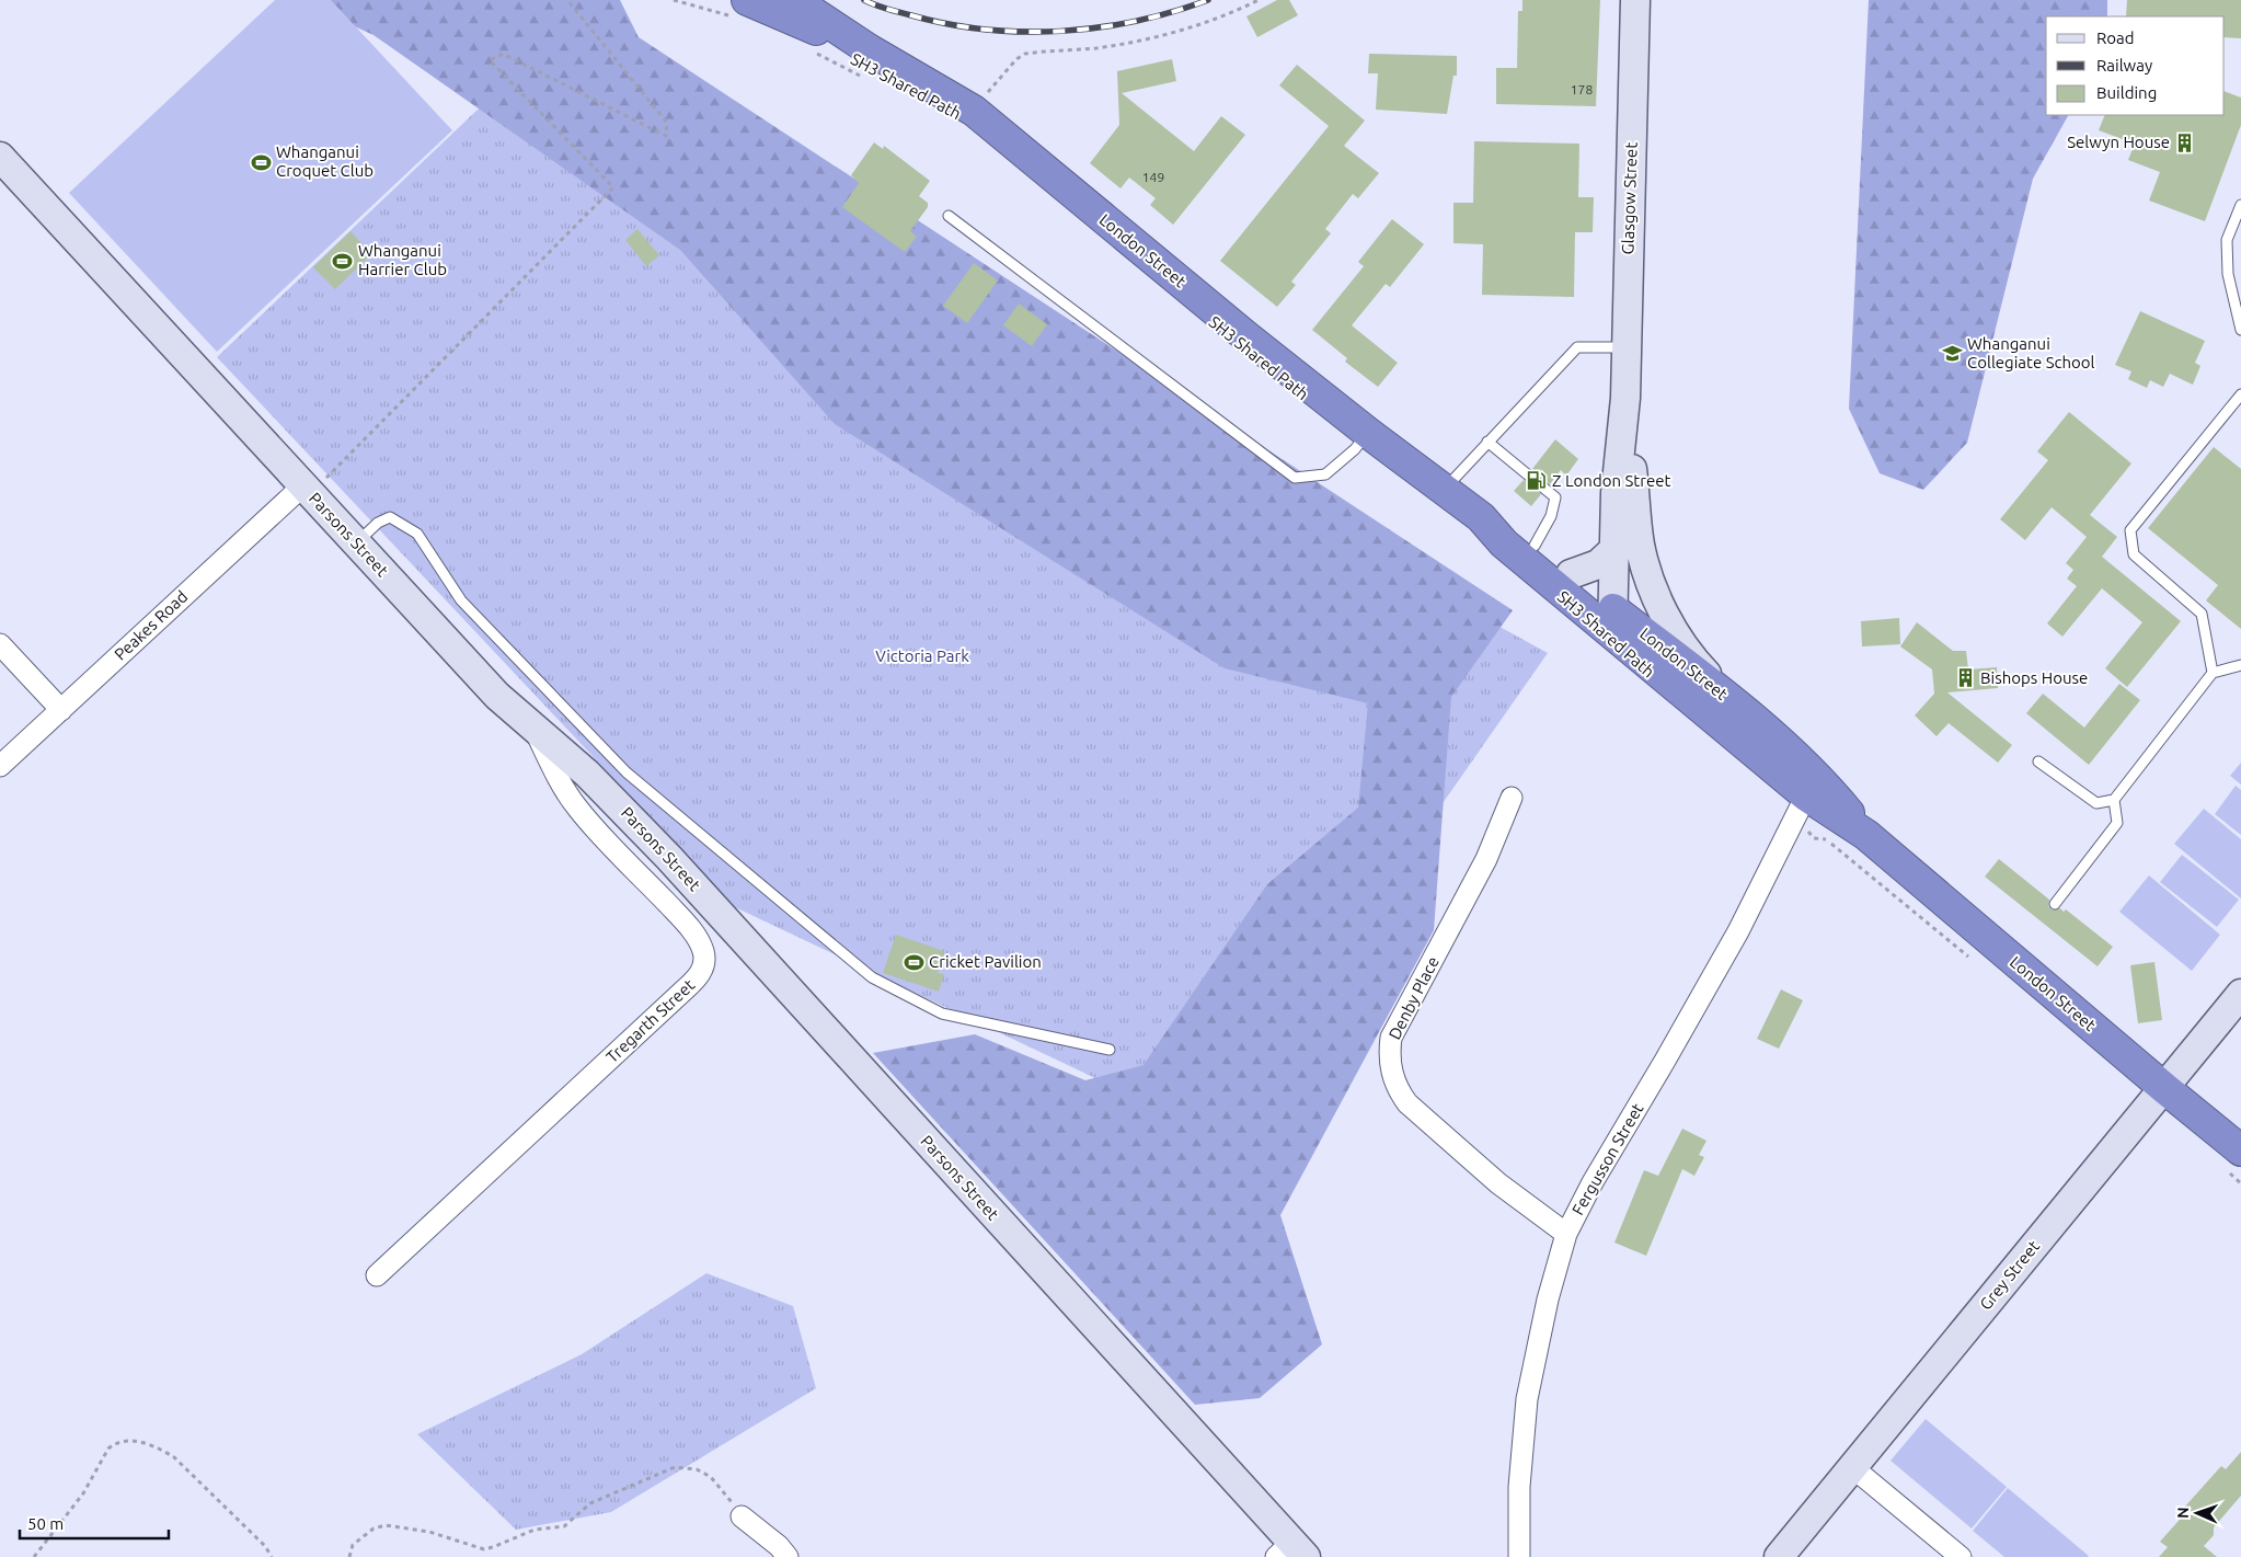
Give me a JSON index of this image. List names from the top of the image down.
{
  "streets": {
    "highway": ["London Street"],
    "street": [
      "Glasgow Street",
      "Parsons Street",
      "Peakes Road",
      "Denby Place",
      "Tregarth Street",
      "Fergusson Street",
      "Grey Street"
    ],
    "path": ["SH3 Shared Path"]
  },
  "crossings": [
    ["Glasgow Street", "London Street"],
    ["London Street", "Fergusson Street"],
    ["London Street", "Grey Street"],
    ["Parsons Street", "Peakes Road"],
    ["Parsons Street", "Tregarth Street"],
    ["Denby Place", "Fergusson Street"]
  ],
  "parks": ["Victoria Park"],
  "places": {
    "building": ["Selwyn House", "Bishops House"],
    "sports": ["Whanganui Croquet Club", "Whanganui Harrier Club", "Cricket Pavilion"],
    "school or university": ["Whanganui Collegiate School"],
    "fuel station": ["Z London Street"]
  },
  "house_numbers": ["178", "149"],
  "legend": ["Road", "Railway", "Building"],
  "scale_bar": "50 m",
  "north": "left"
}
